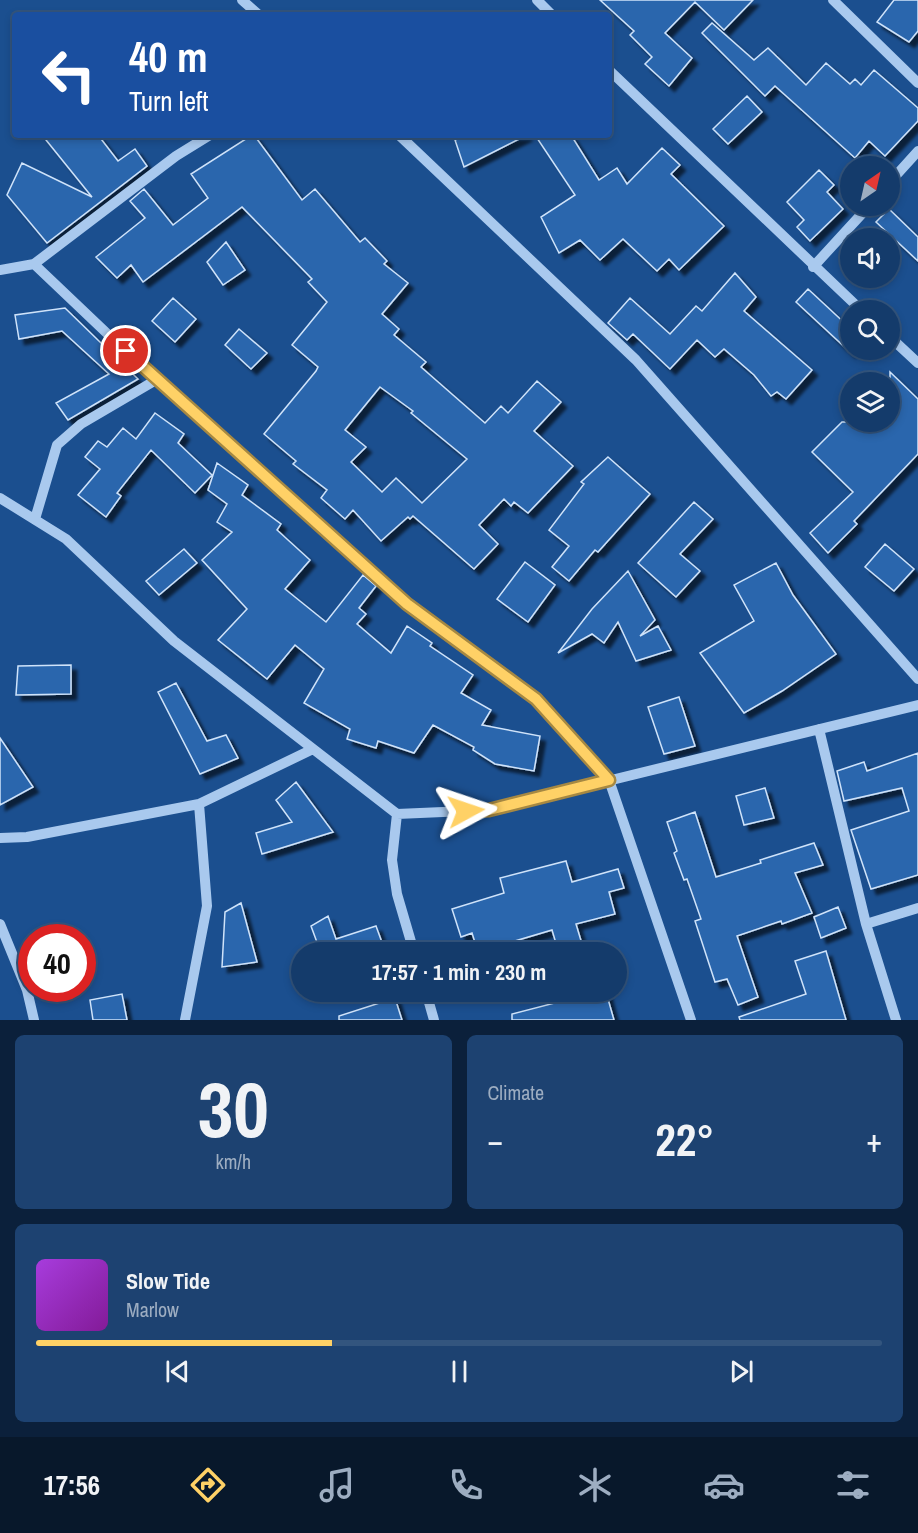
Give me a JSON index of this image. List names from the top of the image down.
{
  "north": "top right",
  "page": {
    "turn": ["40 m", "Turn left"],
    "limit": "40",
    "trip": "17:57 · 1 min · 230 m",
    "tile": [
      ["30", "km/h"],
      "Climate"
    ],
    "heat": ["−", "22°", "+"],
    "song": ["Slow Tide", "Marlow"],
    "tabs": "17:56"
  }
}
